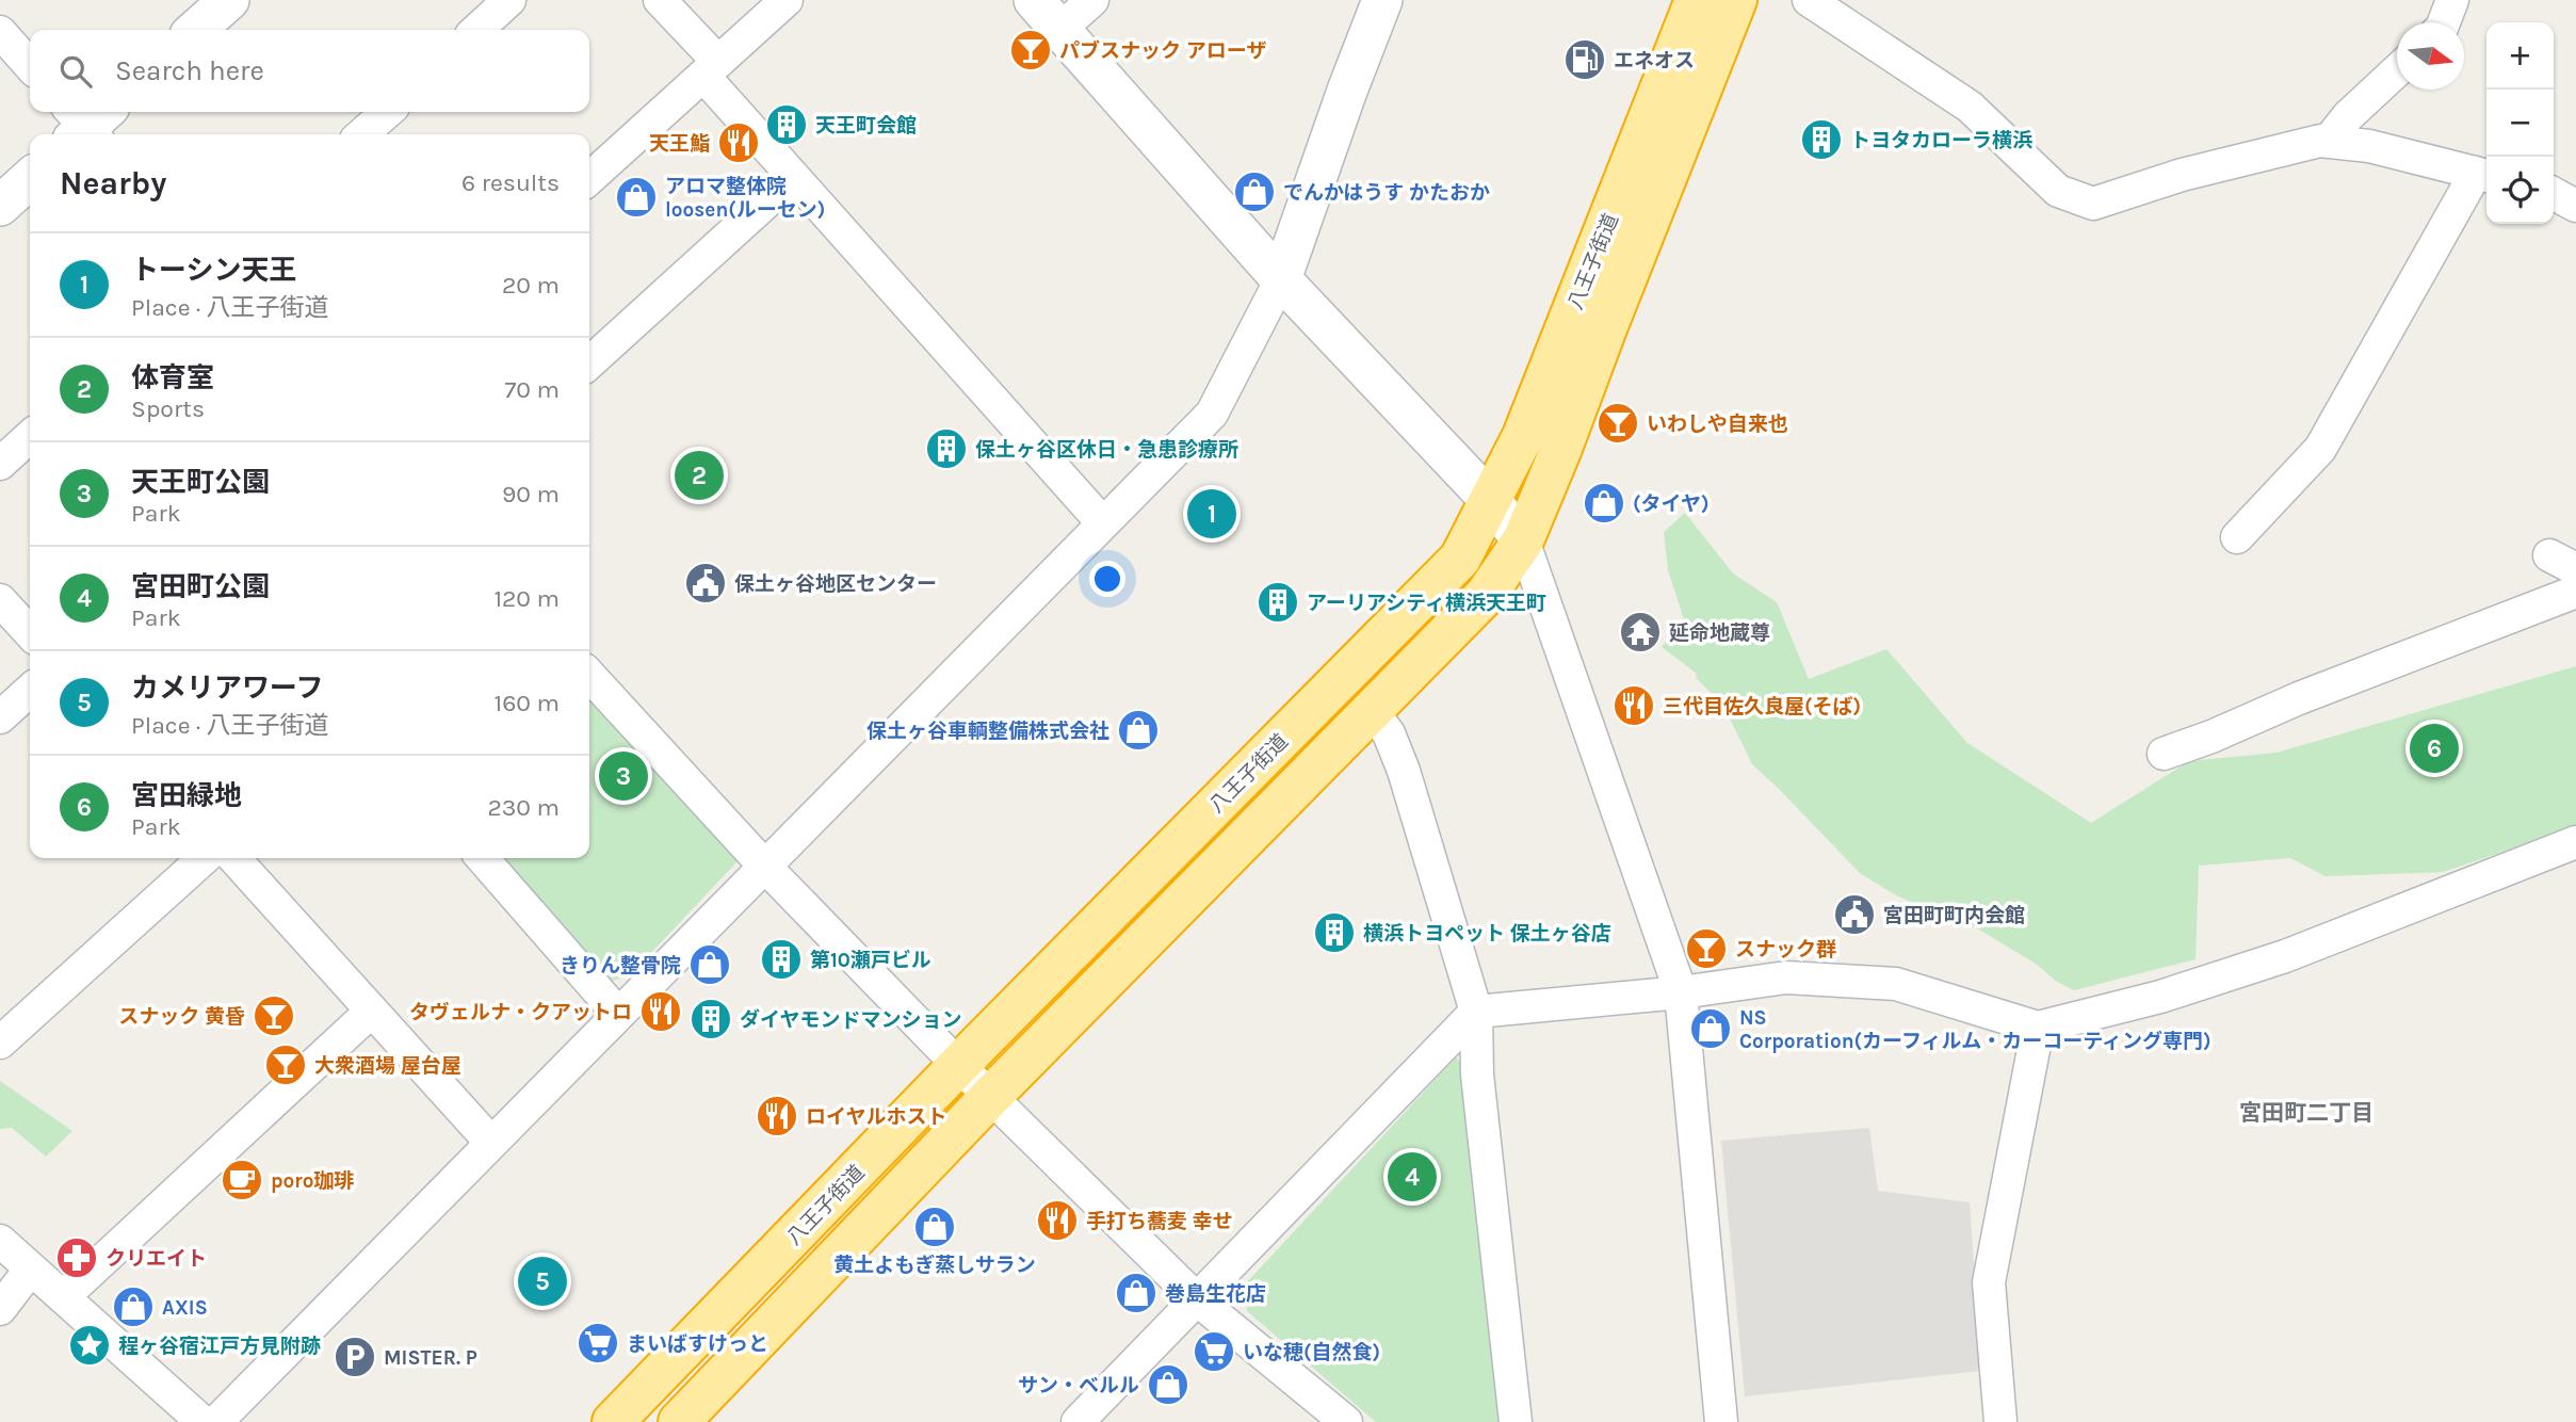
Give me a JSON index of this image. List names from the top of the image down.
{
  "streets": {
    "highway": ["八王子街道"]
  },
  "districts": ["宮田町二丁目"],
  "places": {
    "bar": [
      "パブスナック アローザ",
      "いわしや自来也",
      "スナック群",
      "スナック 黄昏",
      "大衆酒場 屋台屋"
    ],
    "fuel station": ["エネオス"],
    "building": [
      "天王町会館",
      "トヨタカローラ横浜",
      "保土ヶ谷区休日・急患診療所",
      "アーリアシティ横浜天王町",
      "横浜トヨペット 保土ヶ谷店",
      "第10瀬戸ビル",
      "ダイヤモンドマンション"
    ],
    "restaurant": [
      "天王鮨",
      "三代目佐久良屋(そば)",
      "タヴェルナ・クアットロ",
      "ロイヤルホスト",
      "手打ち蕎麦 幸せ"
    ],
    "shop": [
      "でんかはうす かたおか",
      "アロマ整体院 loosen(ルーセン)",
      "(タイヤ)",
      "保土ヶ谷車輌整備株式会社",
      "きりん整骨院",
      "NS Corporation(カーフィルム・カーコーティング専門)",
      "黄土よもぎ蒸しサラン",
      "巻島生花店",
      "AXIS",
      "サン・ベルル"
    ],
    "public building": ["保土ヶ谷地区センター", "宮田町町内会館"],
    "temple": ["延命地蔵尊"],
    "cafe": ["poro珈琲"],
    "pharmacy": ["クリエイト"],
    "supermarket": ["まいばすけっと", "いな穂(自然食)"],
    "place": ["程ヶ谷宿江戸方見附跡"],
    "parking": ["MISTER. P"]
  },
  "north": "right",
  "page": {
    "map_buttons": ["+", "−"],
    "search": "Search here",
    "heading": ["Nearby", "6 results"],
    "list": [
      {
        "mark": "1",
        "name": "トーシン天王",
        "note": "Place · 八王子街道",
        "value": "20 m"
      },
      {
        "mark": "2",
        "name": "体育室",
        "note": "Sports",
        "value": "70 m"
      },
      {
        "mark": "3",
        "name": "天王町公園",
        "note": "Park",
        "value": "90 m"
      },
      {
        "mark": "4",
        "name": "宮田町公園",
        "note": "Park",
        "value": "120 m"
      },
      {
        "mark": "5",
        "name": "カメリアワーフ",
        "note": "Place · 八王子街道",
        "value": "160 m"
      },
      {
        "mark": "6",
        "name": "宮田緑地",
        "note": "Park",
        "value": "230 m"
      }
    ],
    "pins": [
      "2",
      "1",
      "6",
      "3",
      "4",
      "5"
    ]
  }
}
